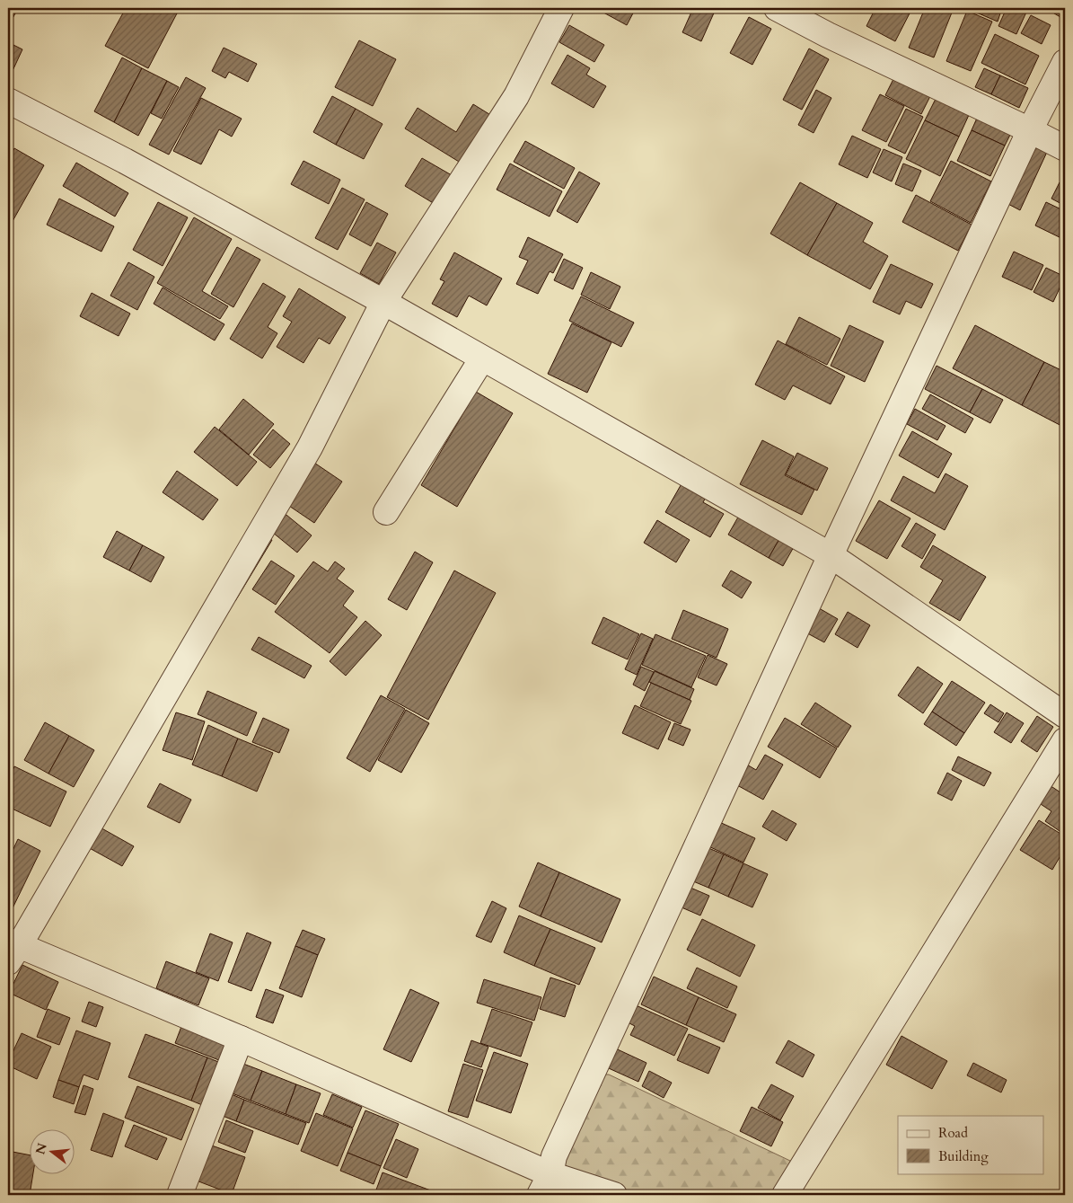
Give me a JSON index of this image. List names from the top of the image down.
{
  "legend": ["Road", "Building"],
  "north": "left"
}
